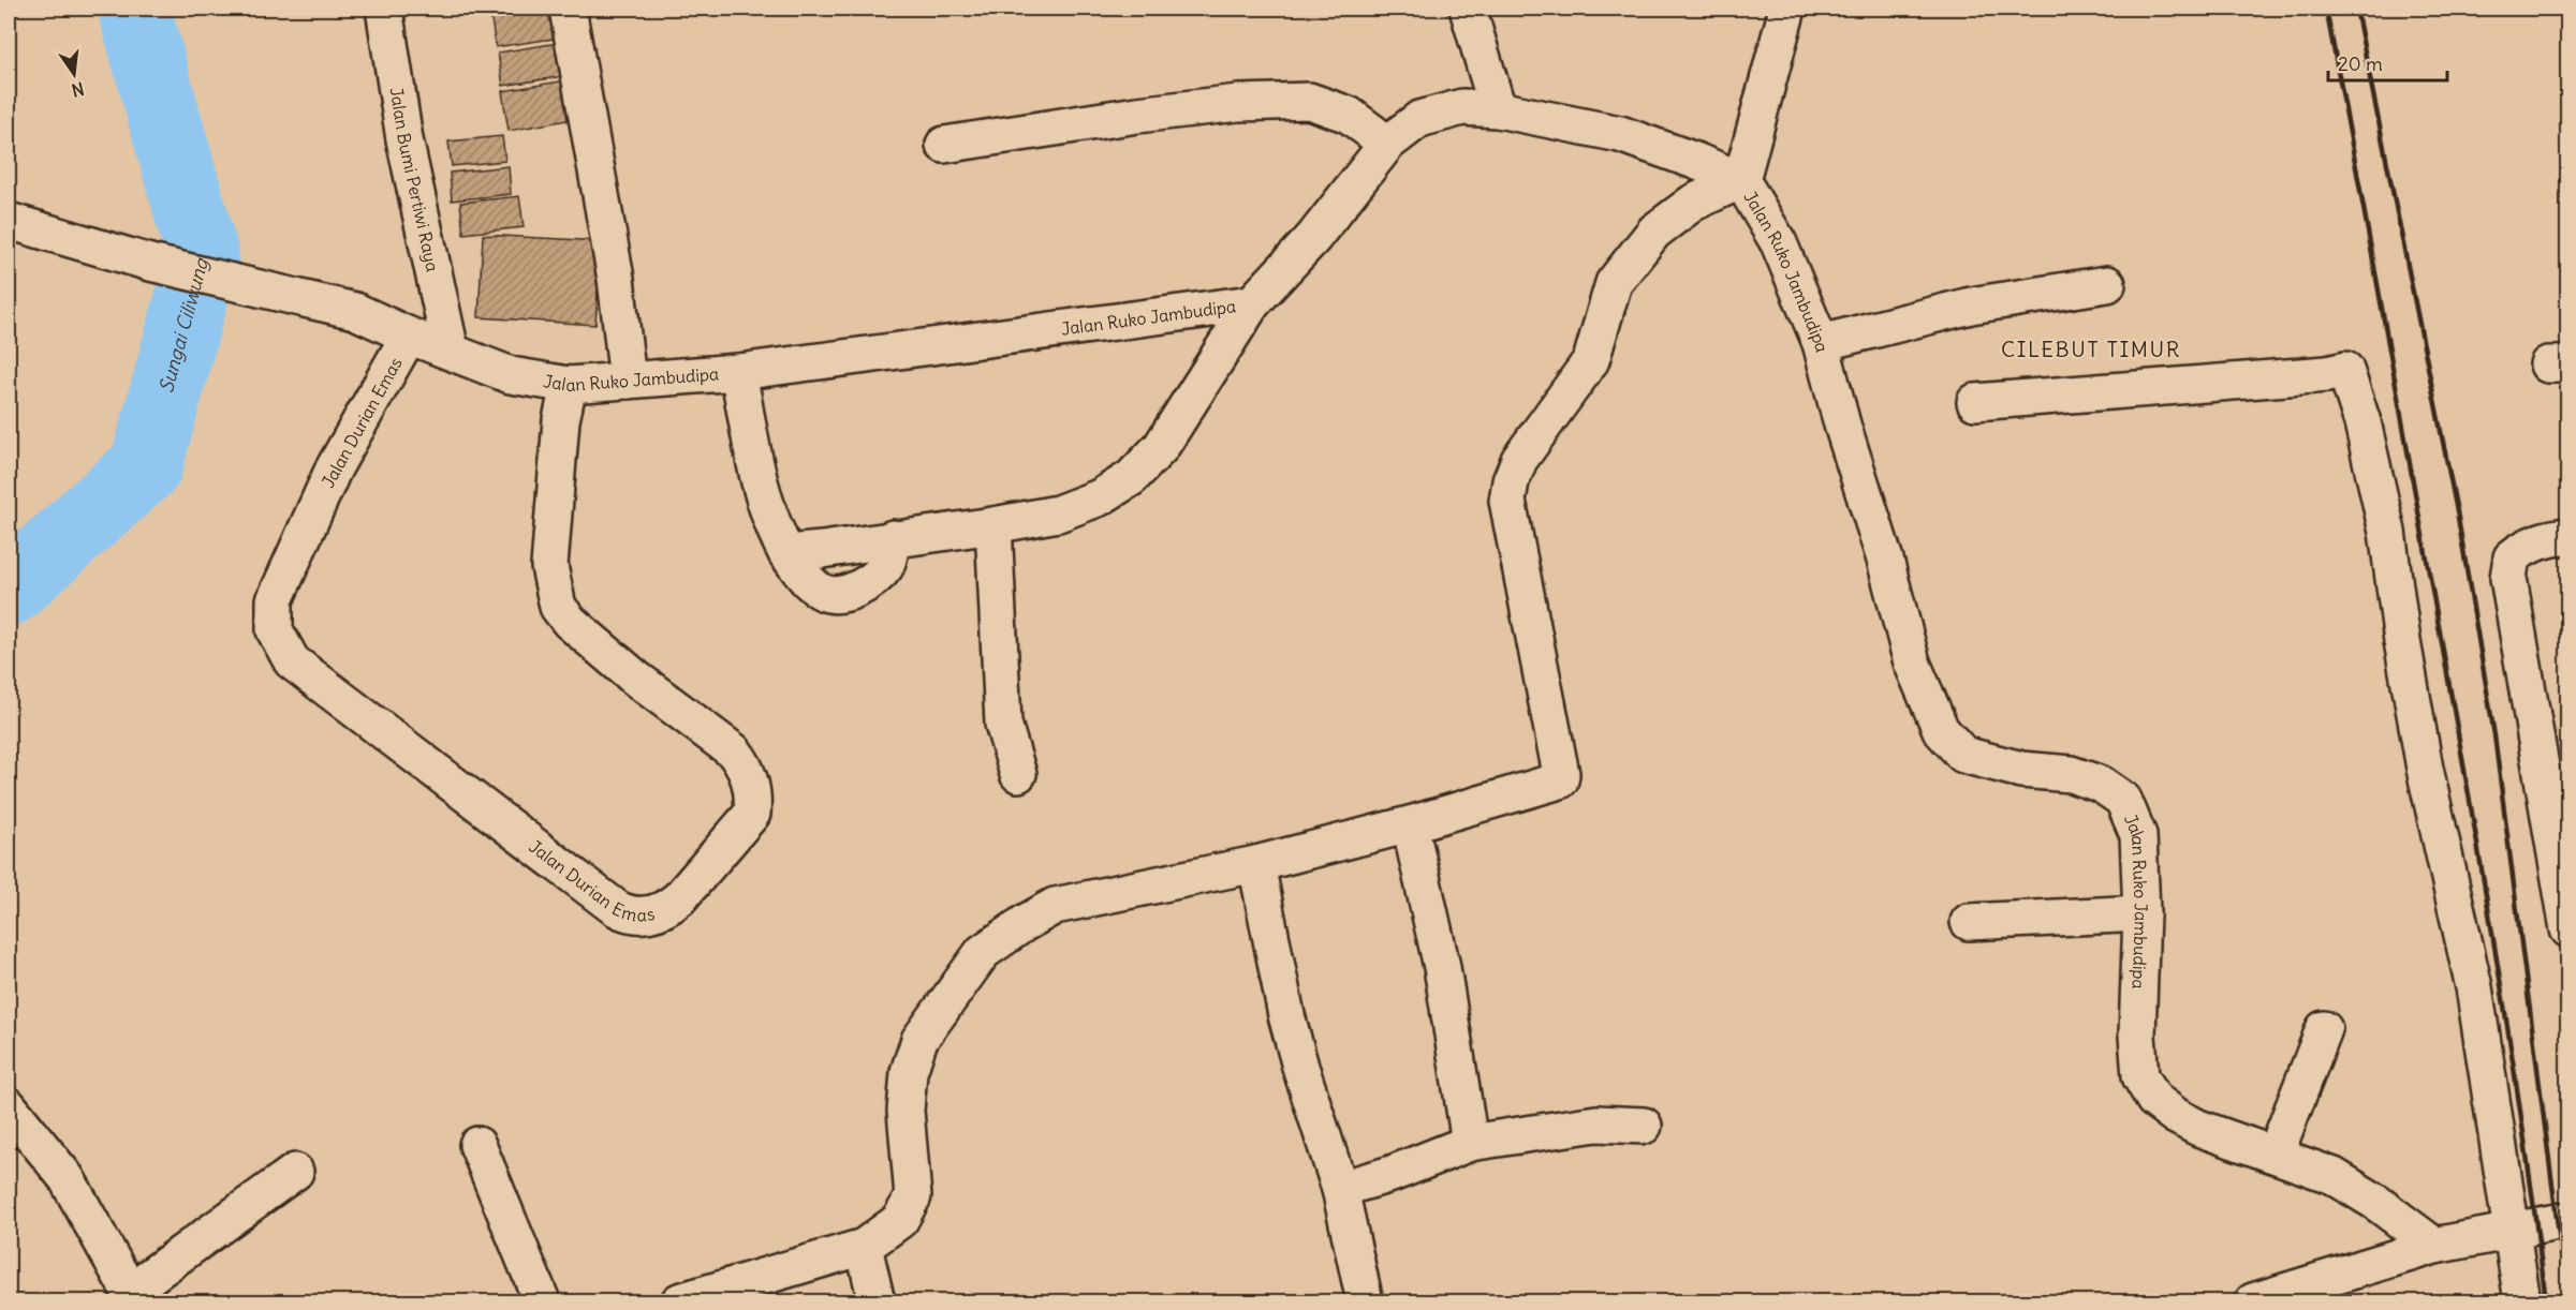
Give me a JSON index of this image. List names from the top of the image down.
{
  "streets": {
    "street": ["Jalan Bumi Pertiwi Raya", "Jalan Ruko Jambudipa", "Jalan Durian Emas"]
  },
  "crossings": [
    ["Jalan Bumi Pertiwi Raya", "Jalan Ruko Jambudipa"],
    ["Jalan Ruko Jambudipa", "Jalan Durian Emas"]
  ],
  "districts": ["CILEBUT TIMUR"],
  "water": ["Sungai Ciliwung"],
  "scale_bar": "20 m",
  "north": "bottom"
}
